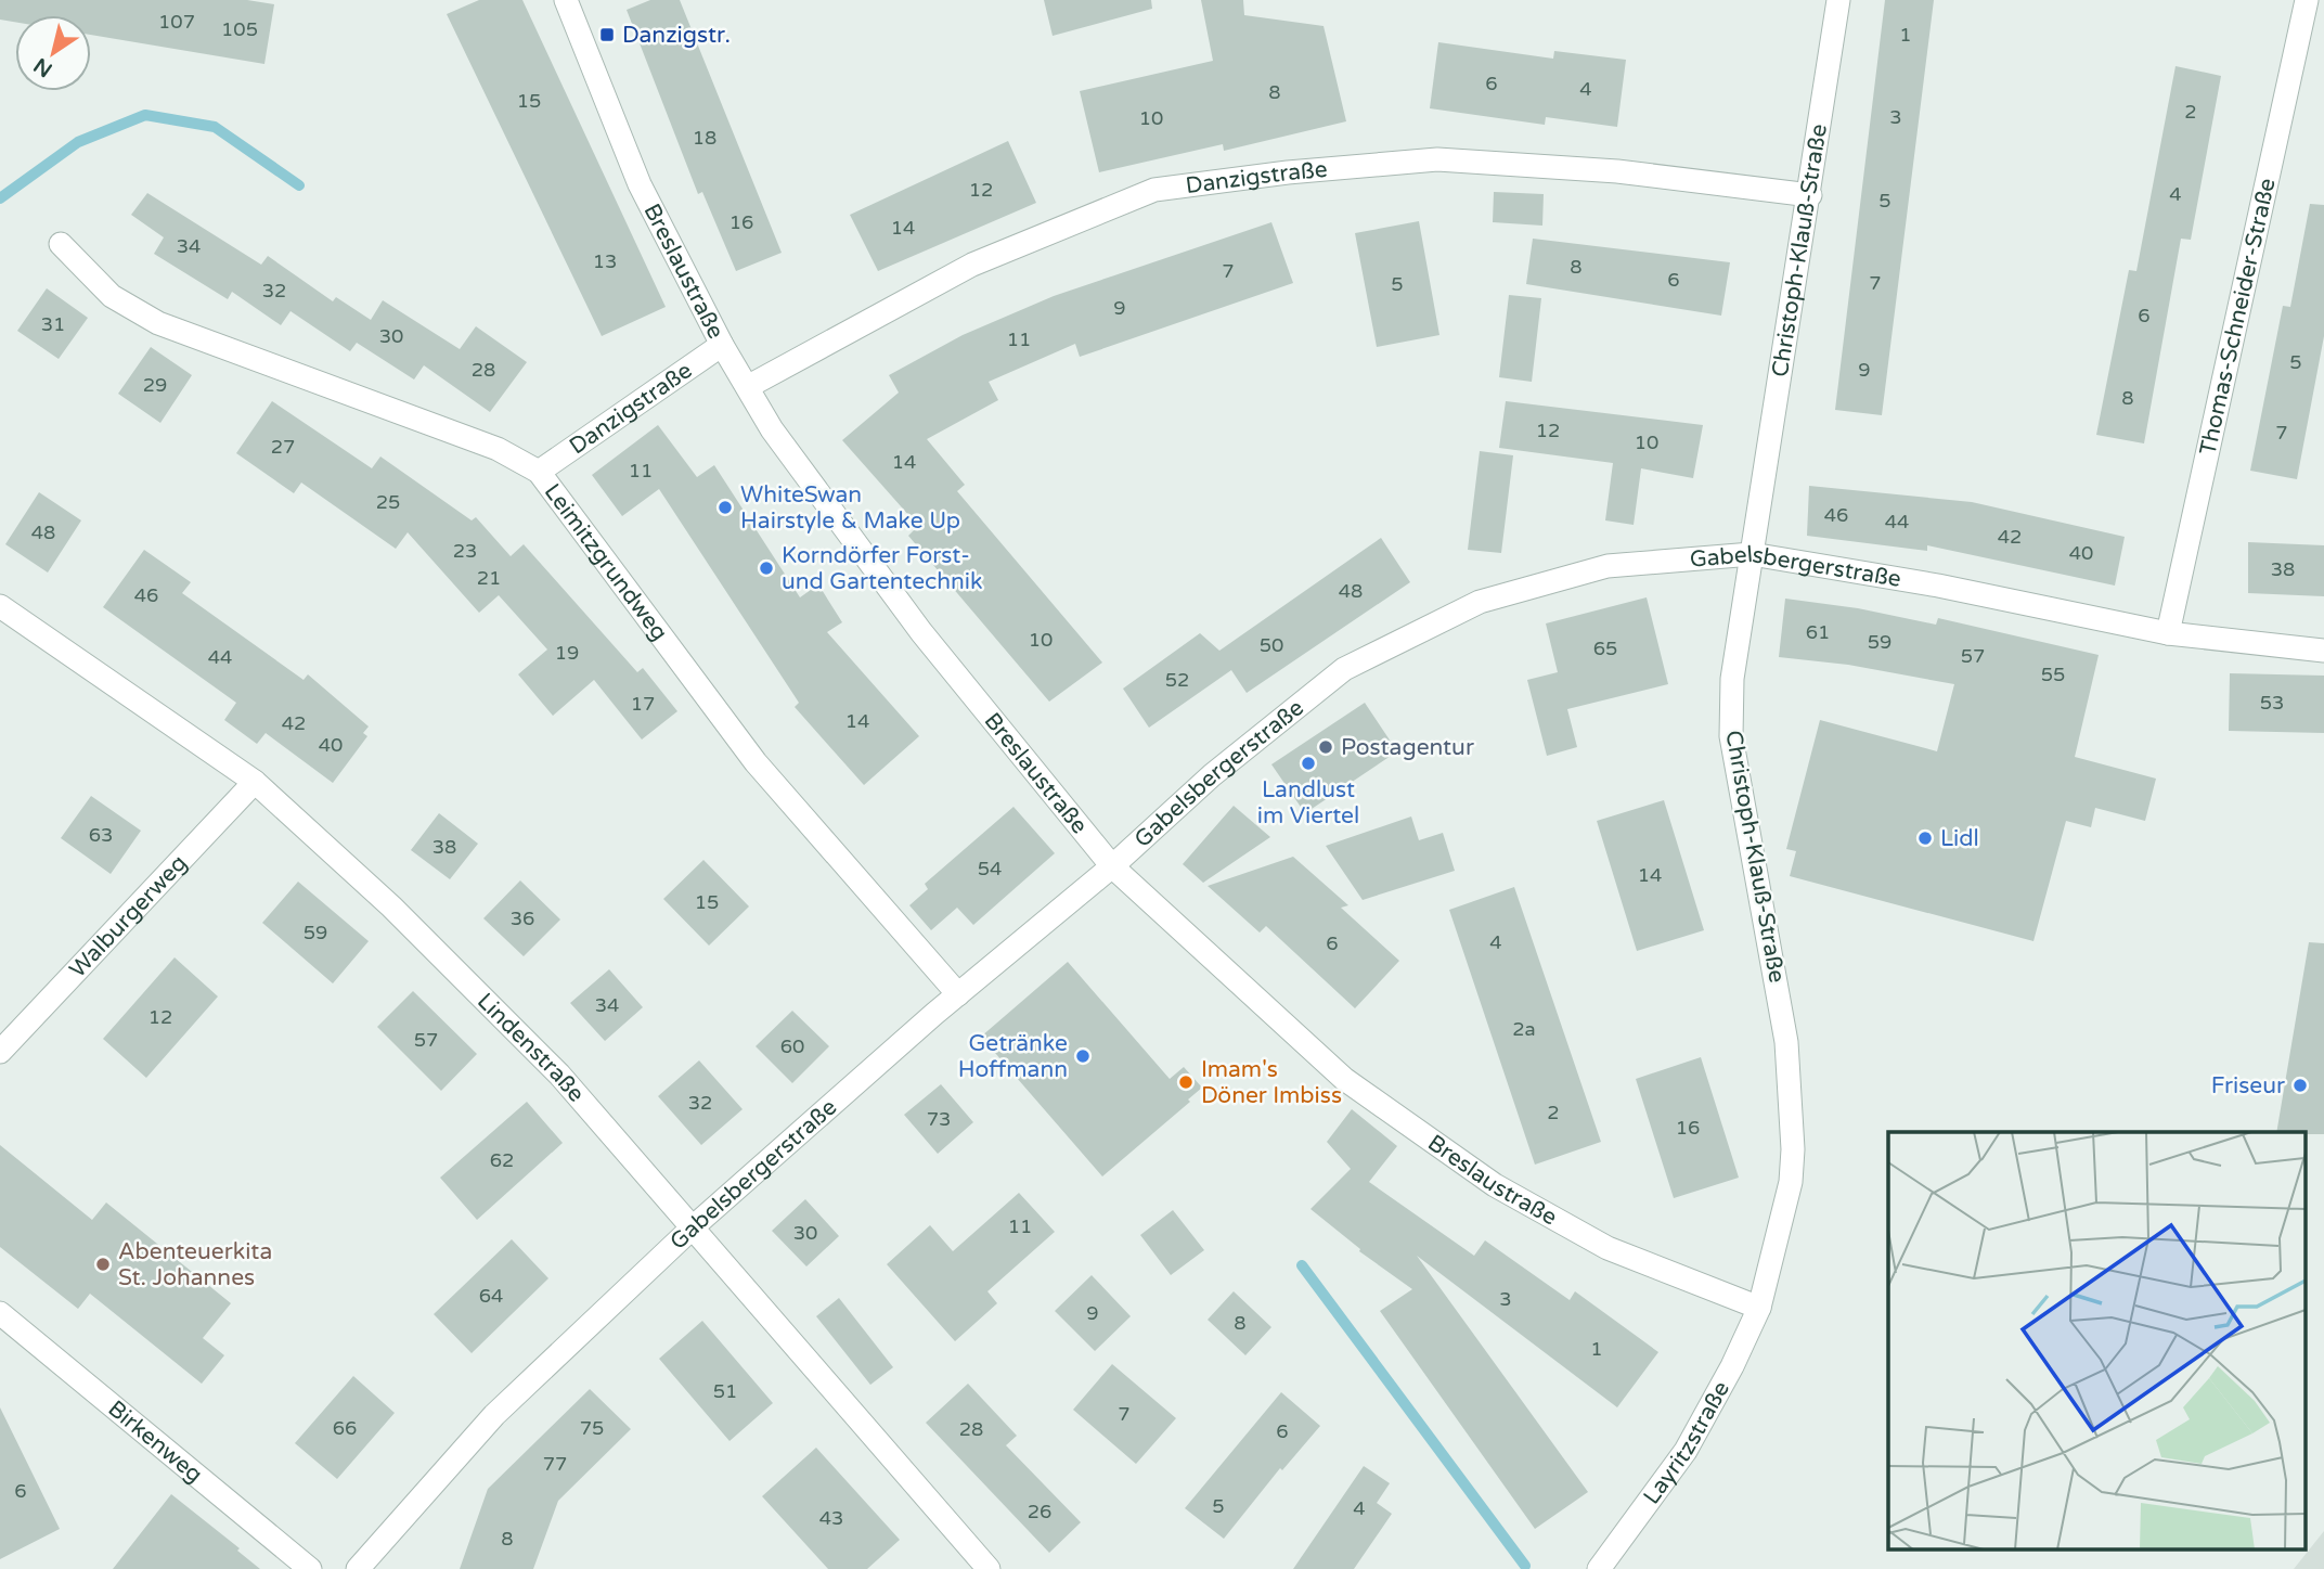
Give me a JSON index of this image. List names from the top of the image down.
{
  "streets": {
    "street": [
      "Danzigstraße",
      "Christoph-Klauß-Straße",
      "Breslaustraße",
      "Thomas-Schneider-Straße",
      "Leimitzgrundweg",
      "Gabelsbergerstraße",
      "Walburgerweg",
      "Lindenstraße",
      "Birkenweg",
      "Layritzstraße"
    ]
  },
  "crossings": [
    ["Danzigstraße", "Christoph-Klauß-Straße"],
    ["Danzigstraße", "Breslaustraße"],
    ["Danzigstraße", "Leimitzgrundweg"],
    ["Christoph-Klauß-Straße", "Breslaustraße"],
    ["Christoph-Klauß-Straße", "Gabelsbergerstraße"],
    ["Christoph-Klauß-Straße", "Layritzstraße"],
    ["Breslaustraße", "Gabelsbergerstraße"],
    ["Breslaustraße", "Layritzstraße"],
    ["Thomas-Schneider-Straße", "Gabelsbergerstraße"],
    ["Leimitzgrundweg", "Gabelsbergerstraße"],
    ["Gabelsbergerstraße", "Lindenstraße"],
    ["Walburgerweg", "Lindenstraße"]
  ],
  "places": {
    "transit": ["Danzigstr."],
    "other": [
      "WhiteSwan Hairstyle & Make Up",
      "Korndörfer Forst- und Gartentechnik",
      "Postagentur",
      "Landlust im Viertel",
      "Lidl",
      "Getränke Hoffmann",
      "Imam's Döner Imbiss",
      "Friseur",
      "Abenteuerkita St. Johannes"
    ]
  },
  "house_numbers": [
    "107",
    "105",
    "1",
    "6",
    "4",
    "8",
    "15",
    "2",
    "3",
    "10",
    "18",
    "12",
    "4",
    "5",
    "16",
    "14",
    "34",
    "13",
    "8",
    "7",
    "6",
    "7",
    "5",
    "32",
    "9",
    "6",
    "31",
    "30",
    "11",
    "5",
    "28",
    "9",
    "29",
    "8",
    "12",
    "7",
    "10",
    "27",
    "14",
    "11",
    "25",
    "46",
    "44",
    "48",
    "42",
    "23",
    "40",
    "38",
    "21",
    "48",
    "46",
    "61",
    "10",
    "59",
    "50",
    "65",
    "19",
    "57",
    "44",
    "55",
    "52",
    "53",
    "17",
    "14",
    "42",
    "40",
    "63",
    "38",
    "54",
    "14",
    "15",
    "36",
    "59",
    "4",
    "6",
    "34",
    "12",
    "2a",
    "57",
    "60",
    "32",
    "2",
    "73",
    "16",
    "62",
    "11",
    "30",
    "64",
    "3",
    "9",
    "8",
    "1",
    "51",
    "7",
    "66",
    "75",
    "28",
    "6",
    "77",
    "6",
    "5",
    "4",
    "26",
    "43",
    "8"
  ],
  "north": "bottom left"
}
